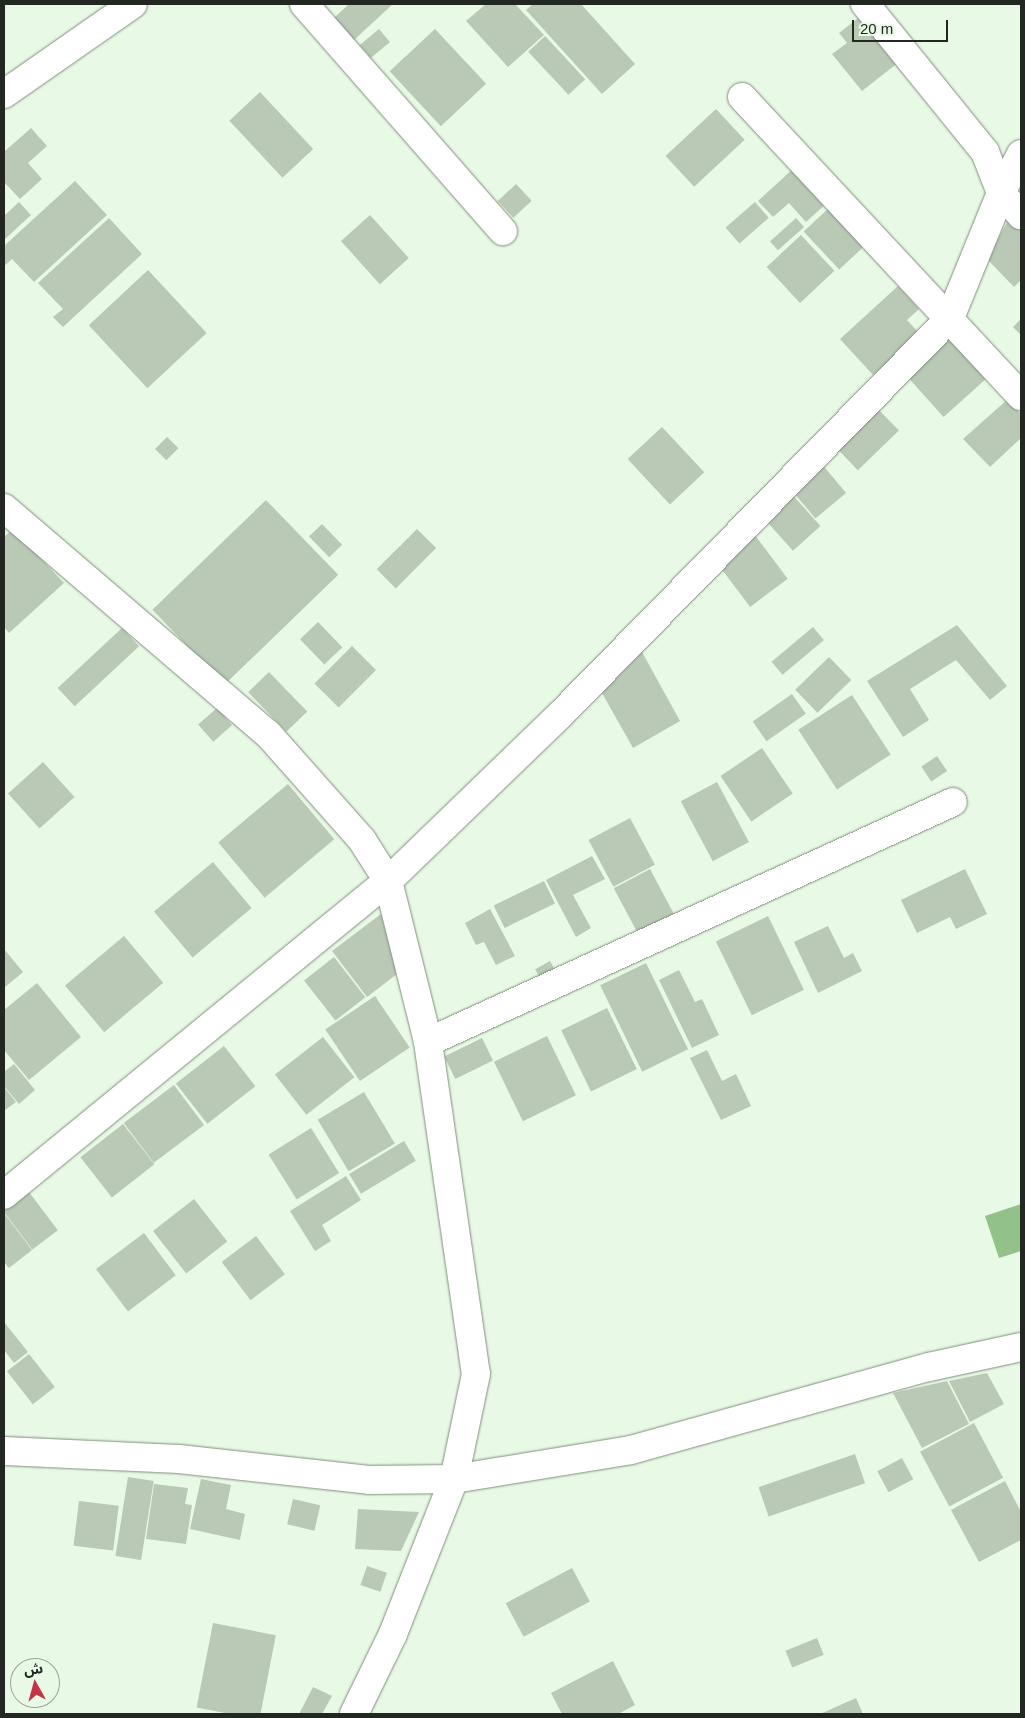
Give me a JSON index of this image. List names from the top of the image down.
{
  "scale_bar": "20 m",
  "north": "top"
}
